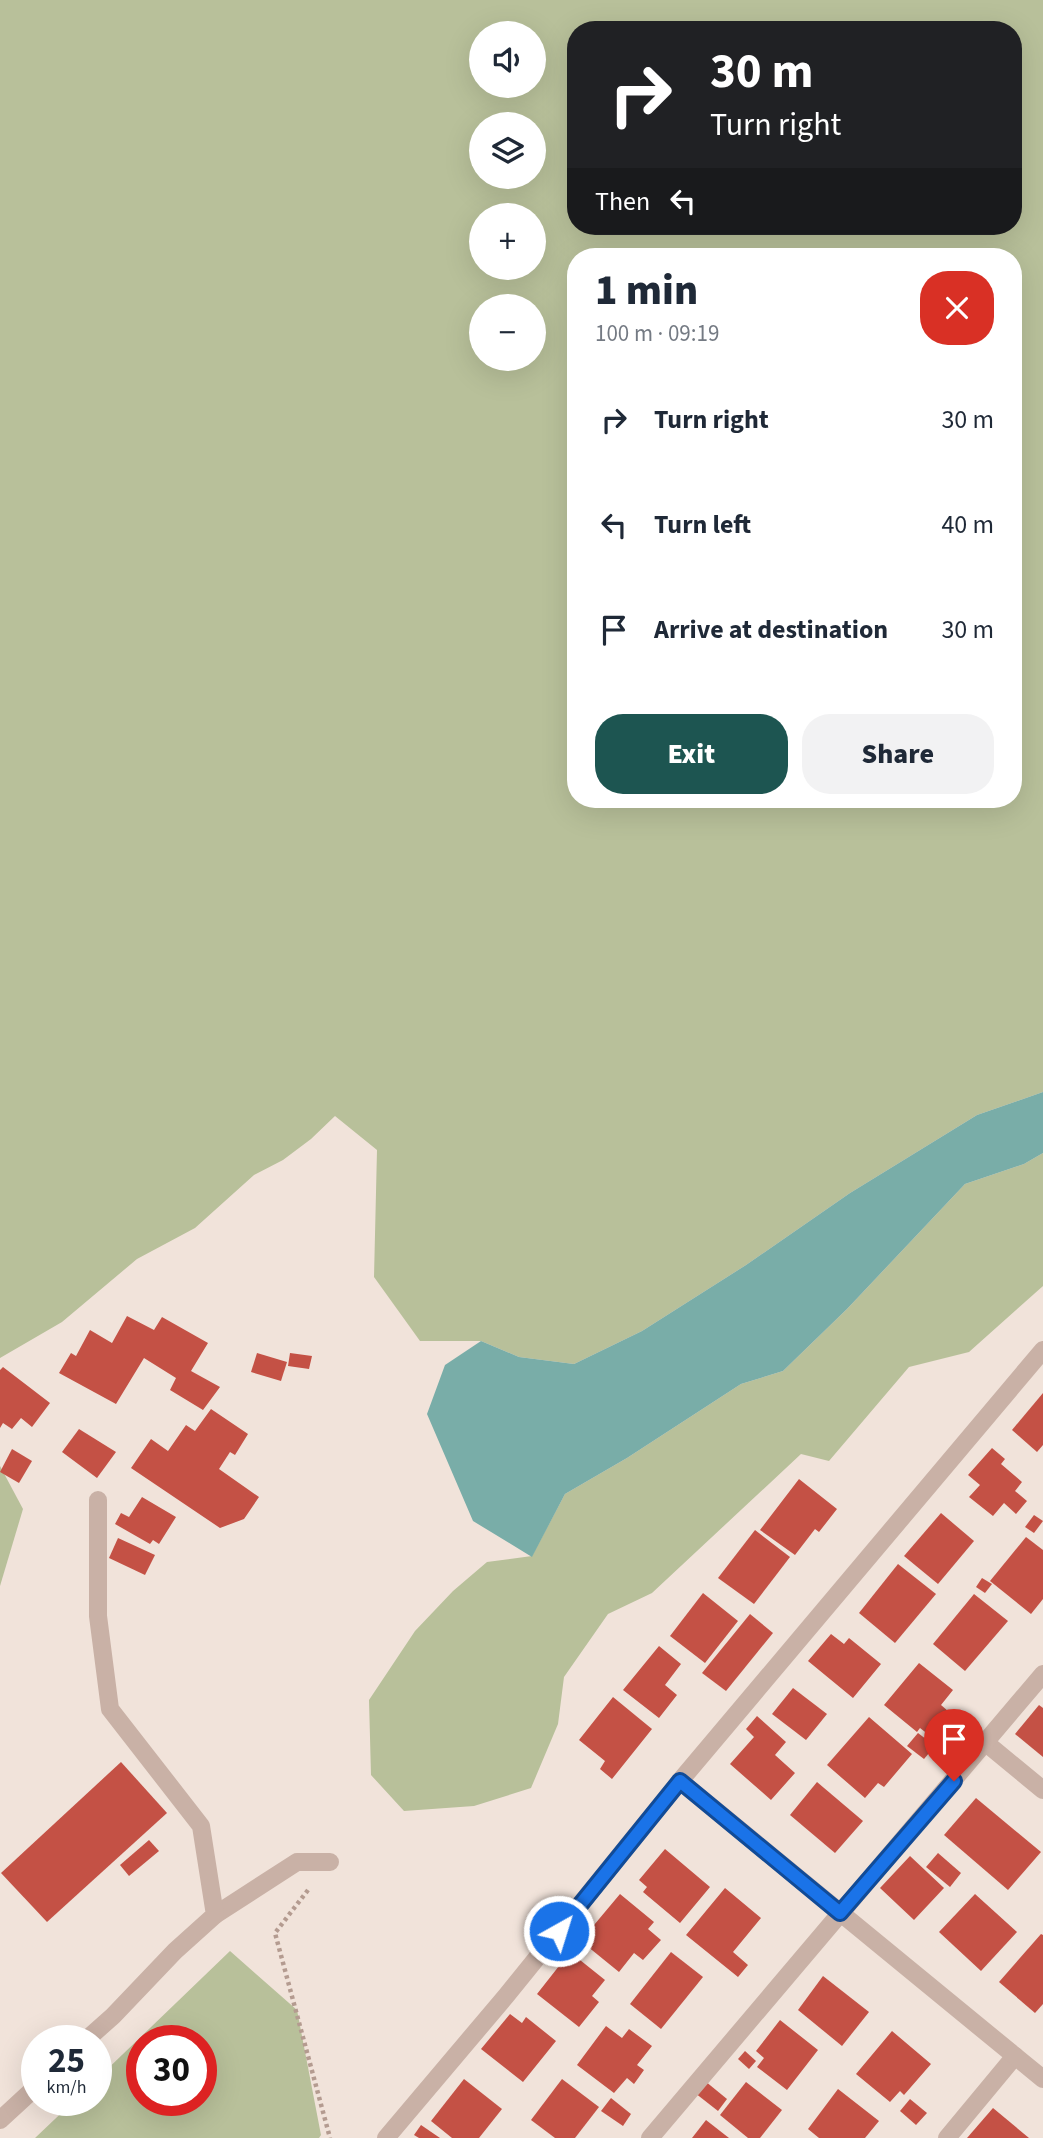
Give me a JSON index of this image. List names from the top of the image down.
{
  "page": {
    "map_buttons": ["+", "−"],
    "turn": ["30 m", "Turn right"],
    "then": "Then",
    "heading": ["1 min", "100 m · 09:19"],
    "list": [
      {
        "name": "Turn right",
        "value": "30 m"
      },
      {
        "name": "Turn left",
        "value": "40 m"
      },
      {
        "name": "Arrive at destination",
        "value": "30 m"
      }
    ],
    "buttons": ["Exit", "Share"],
    "speed": "25 km/h",
    "limit": "30"
  }
}
